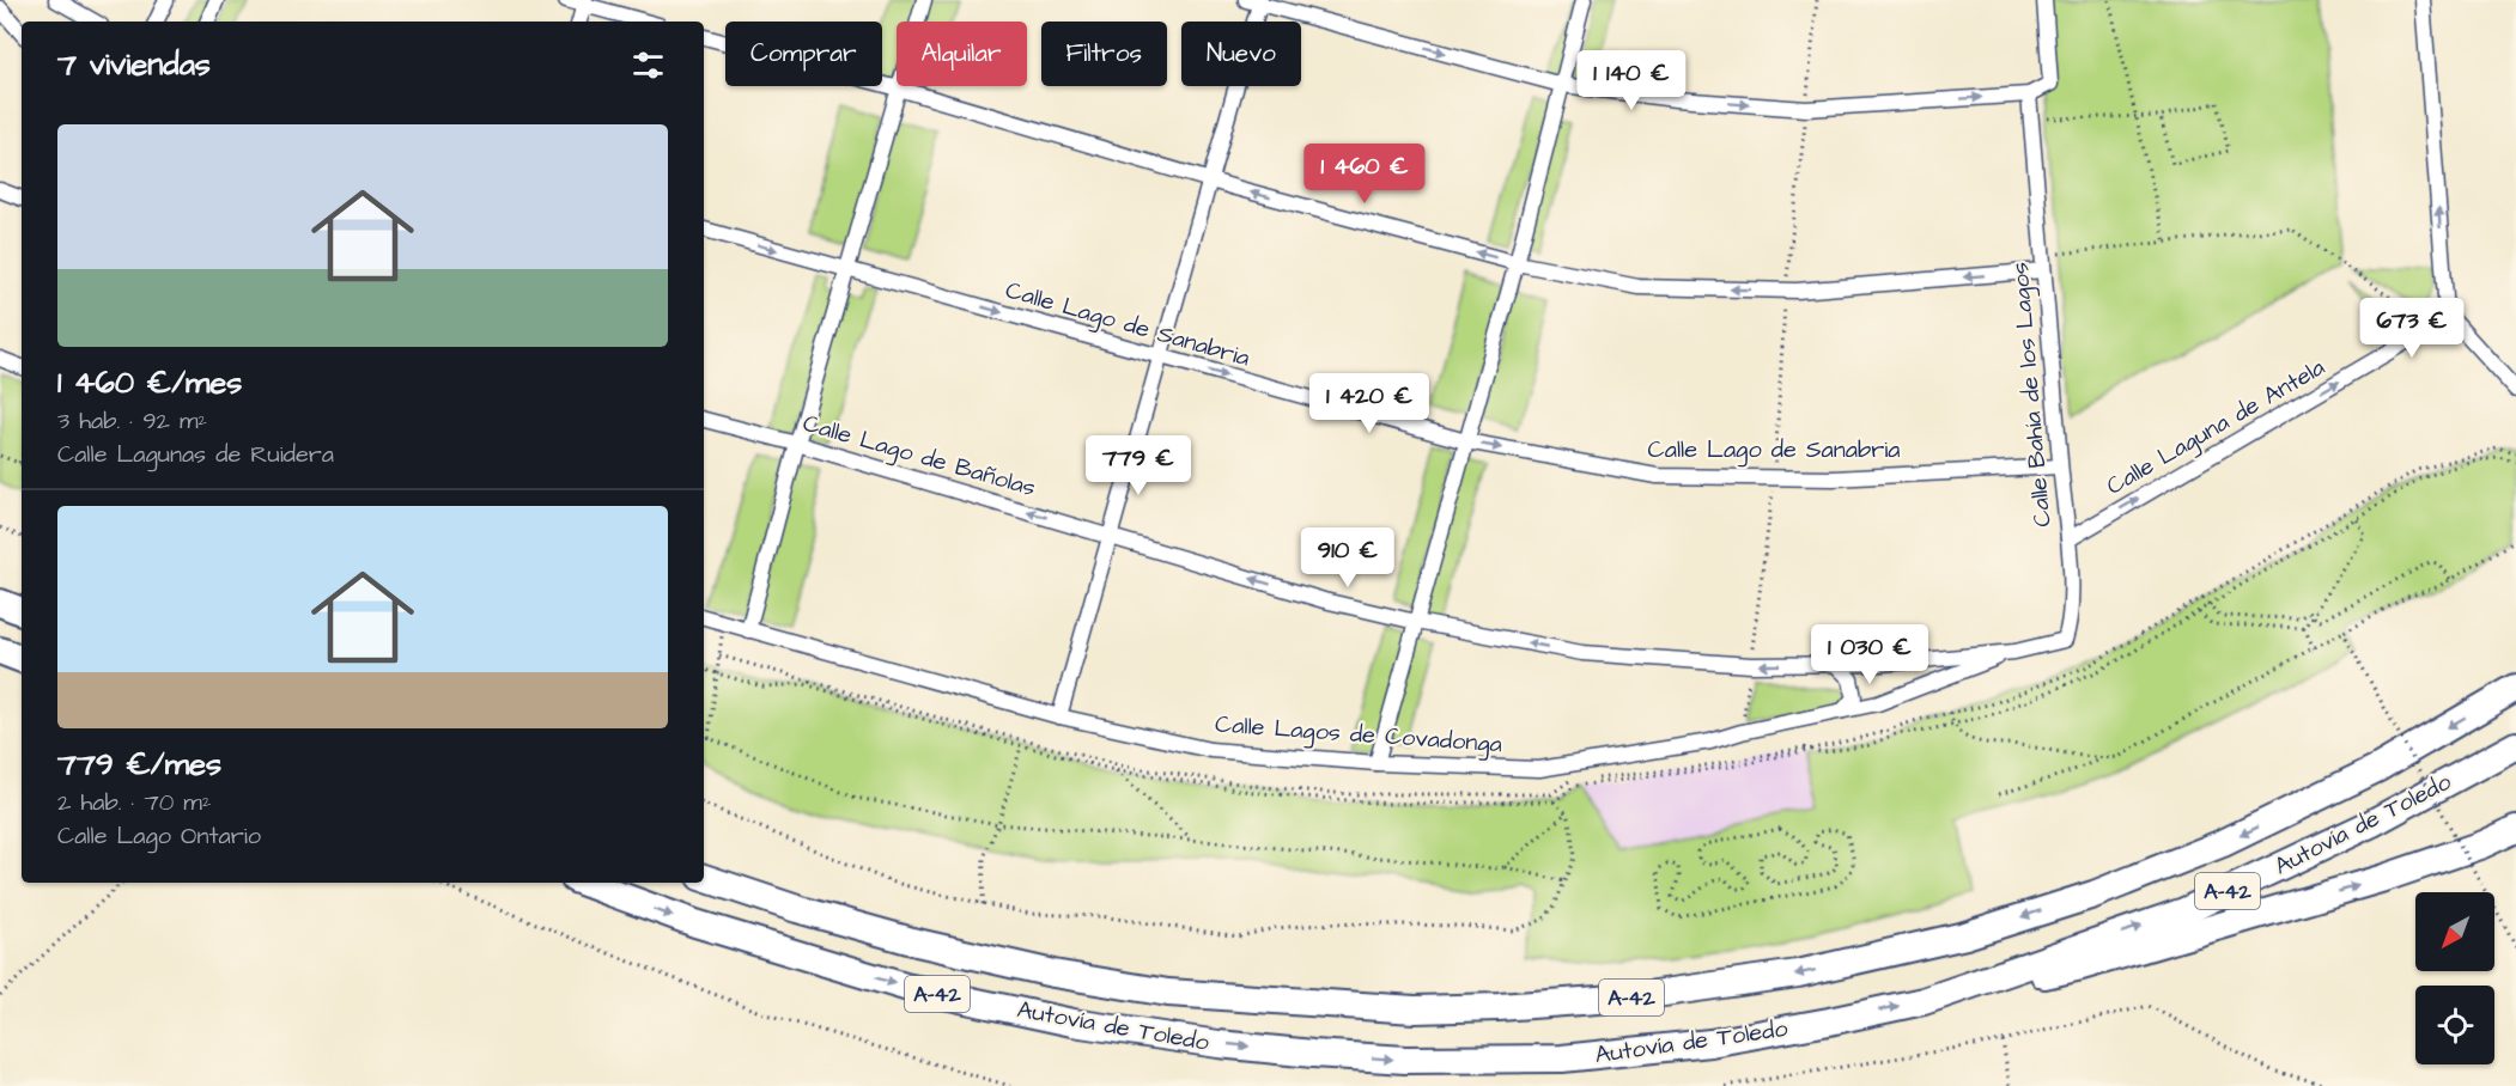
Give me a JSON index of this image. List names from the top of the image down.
{
  "streets": {
    "highway": ["Autovía de Toledo", "A-42"],
    "street": [
      "Calle Lago de Sanabria",
      "Calle Bahía de los Lagos",
      "Calle Laguna de Antela",
      "Calle Lago de Bañolas",
      "Calle Lagos de Covadonga"
    ]
  },
  "crossings": [
    ["Calle Lago de Sanabria", "Calle Bahía de los Lagos"],
    ["Calle Bahía de los Lagos", "Calle Laguna de Antela"],
    ["Calle Bahía de los Lagos", "Calle Lago de Bañolas"],
    ["Calle Bahía de los Lagos", "Calle Lagos de Covadonga"],
    ["Calle Lago de Bañolas", "Calle Lagos de Covadonga"]
  ],
  "one_way": ["Calle Lago de Sanabria", "Calle Laguna de Antela", "Calle Lago de Bañolas"],
  "north": "bottom left",
  "page": {
    "chip": [
      "Comprar",
      "Alquilar",
      "Filtros",
      "Nuevo"
    ],
    "heading": "7 viviendas",
    "price": [
      "1 140 €",
      "1 460 €",
      "673 €",
      "1 420 €",
      "779 €",
      "910 €",
      "1 030 €"
    ],
    "list": [
      {
        "name": "1 460 €/mes",
        "note": "3 hab. · 92 m² · Calle Lagunas de Ruidera"
      },
      {
        "name": "779 €/mes",
        "note": "2 hab. · 70 m² · Calle Lago Ontario"
      }
    ]
  }
}
